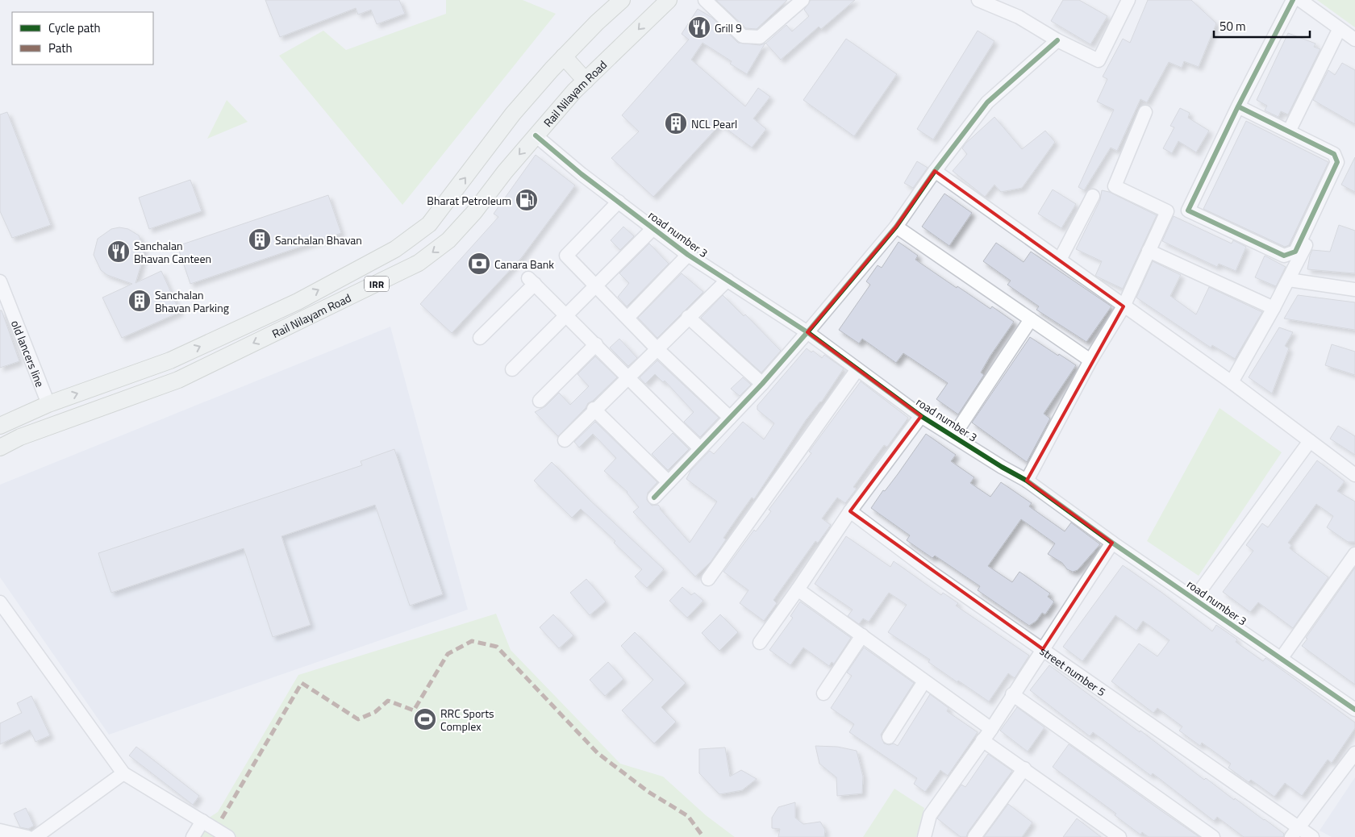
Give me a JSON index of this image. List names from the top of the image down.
{
  "streets": {
    "main road": ["Rail Nilayam Road", "IRR"],
    "street": ["road number 3", "old lancers line", "street number 5"]
  },
  "crossings": [
    ["Rail Nilayam Road", "road number 3"],
    ["Rail Nilayam Road", "old lancers line"]
  ],
  "places": {
    "restaurant": ["Grill 9", "Sanchalan Bhavan Canteen"],
    "building": ["NCL Pearl", "Sanchalan Bhavan", "Sanchalan Bhavan Parking"],
    "fuel station": ["Bharat Petroleum"],
    "bank": ["Canara Bank"],
    "sports": ["RRC Sports Complex"]
  },
  "legend": ["Cycle path", "Path"],
  "scale_bar": "50 m"
}
